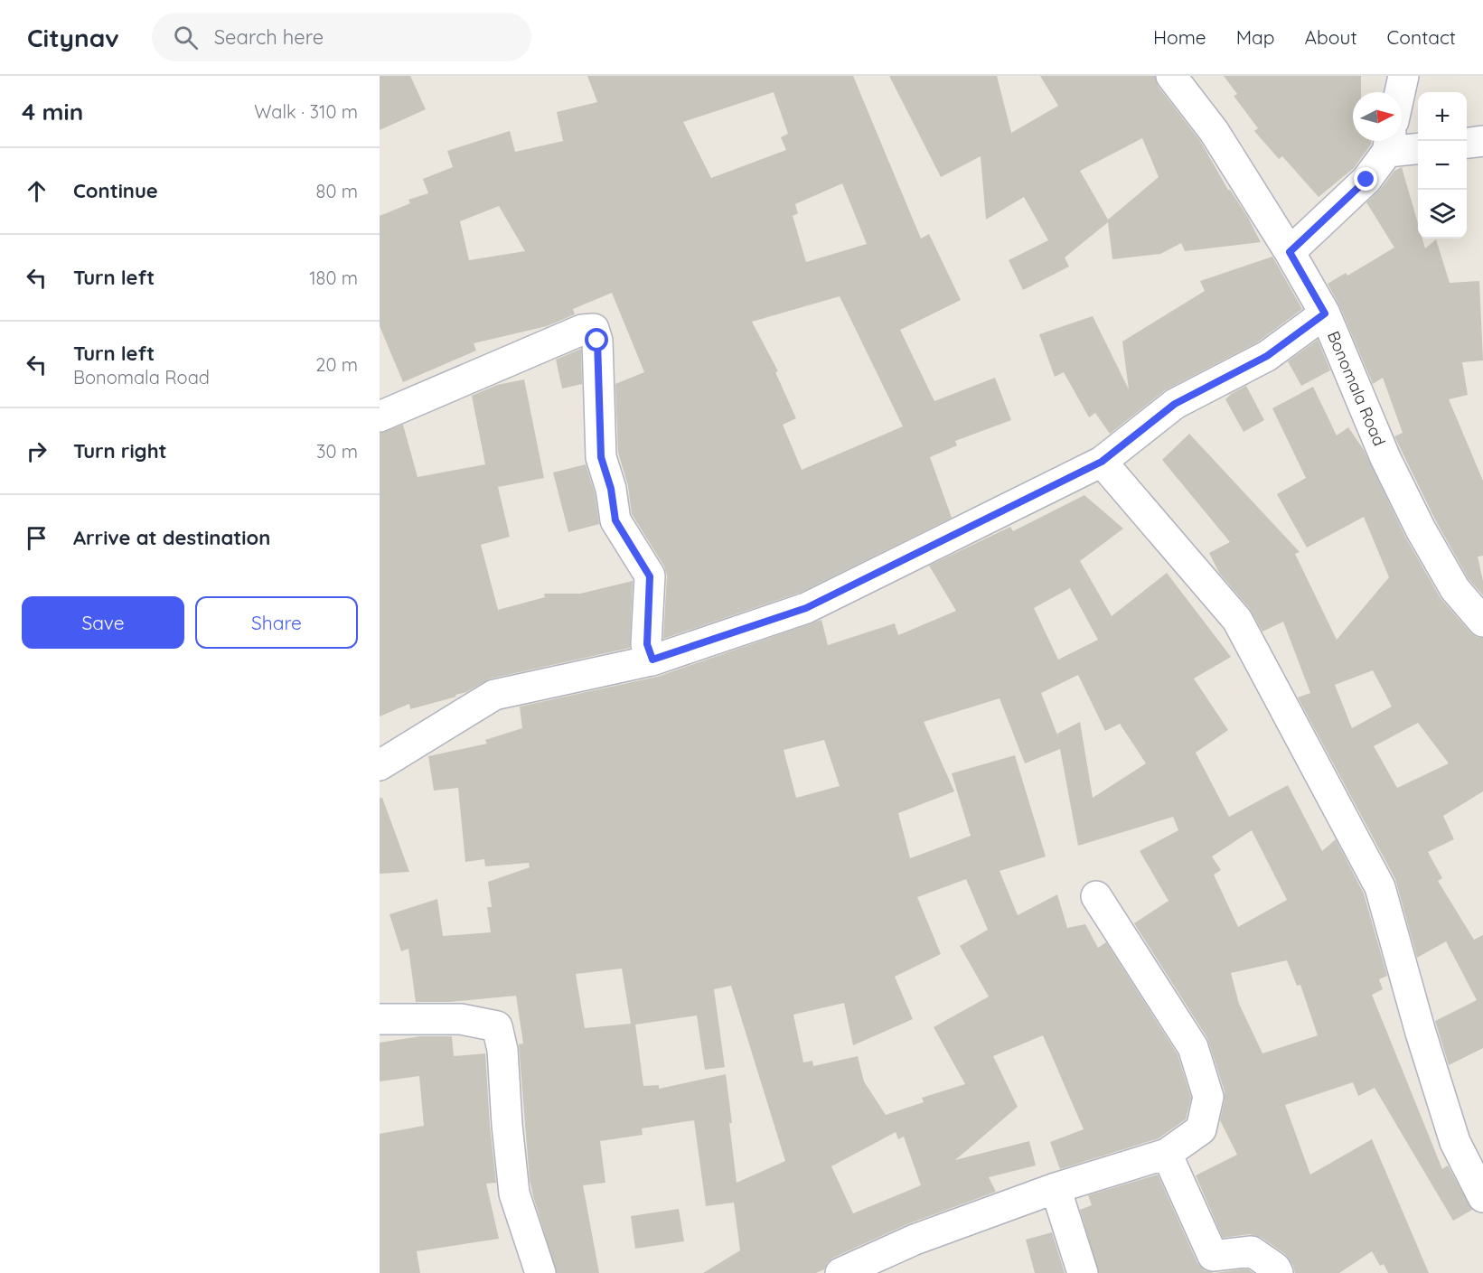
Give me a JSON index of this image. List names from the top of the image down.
{
  "streets": {
    "street": ["Bonomala Road"]
  },
  "north": "right",
  "page": {
    "header": "Citynav",
    "search": "Search here",
    "nav": [
      "Home",
      "Map",
      "About",
      "Contact"
    ],
    "heading": ["4 min", "Walk · 310 m"],
    "map_buttons": ["+", "−"],
    "list": [
      ["Continue", "80 m"],
      ["Turn left", "180 m"],
      ["Turn left", "Bonomala Road", "20 m"],
      ["Turn right", "30 m"],
      "Arrive at destination"
    ],
    "buttons": ["Save", "Share"]
  }
}
